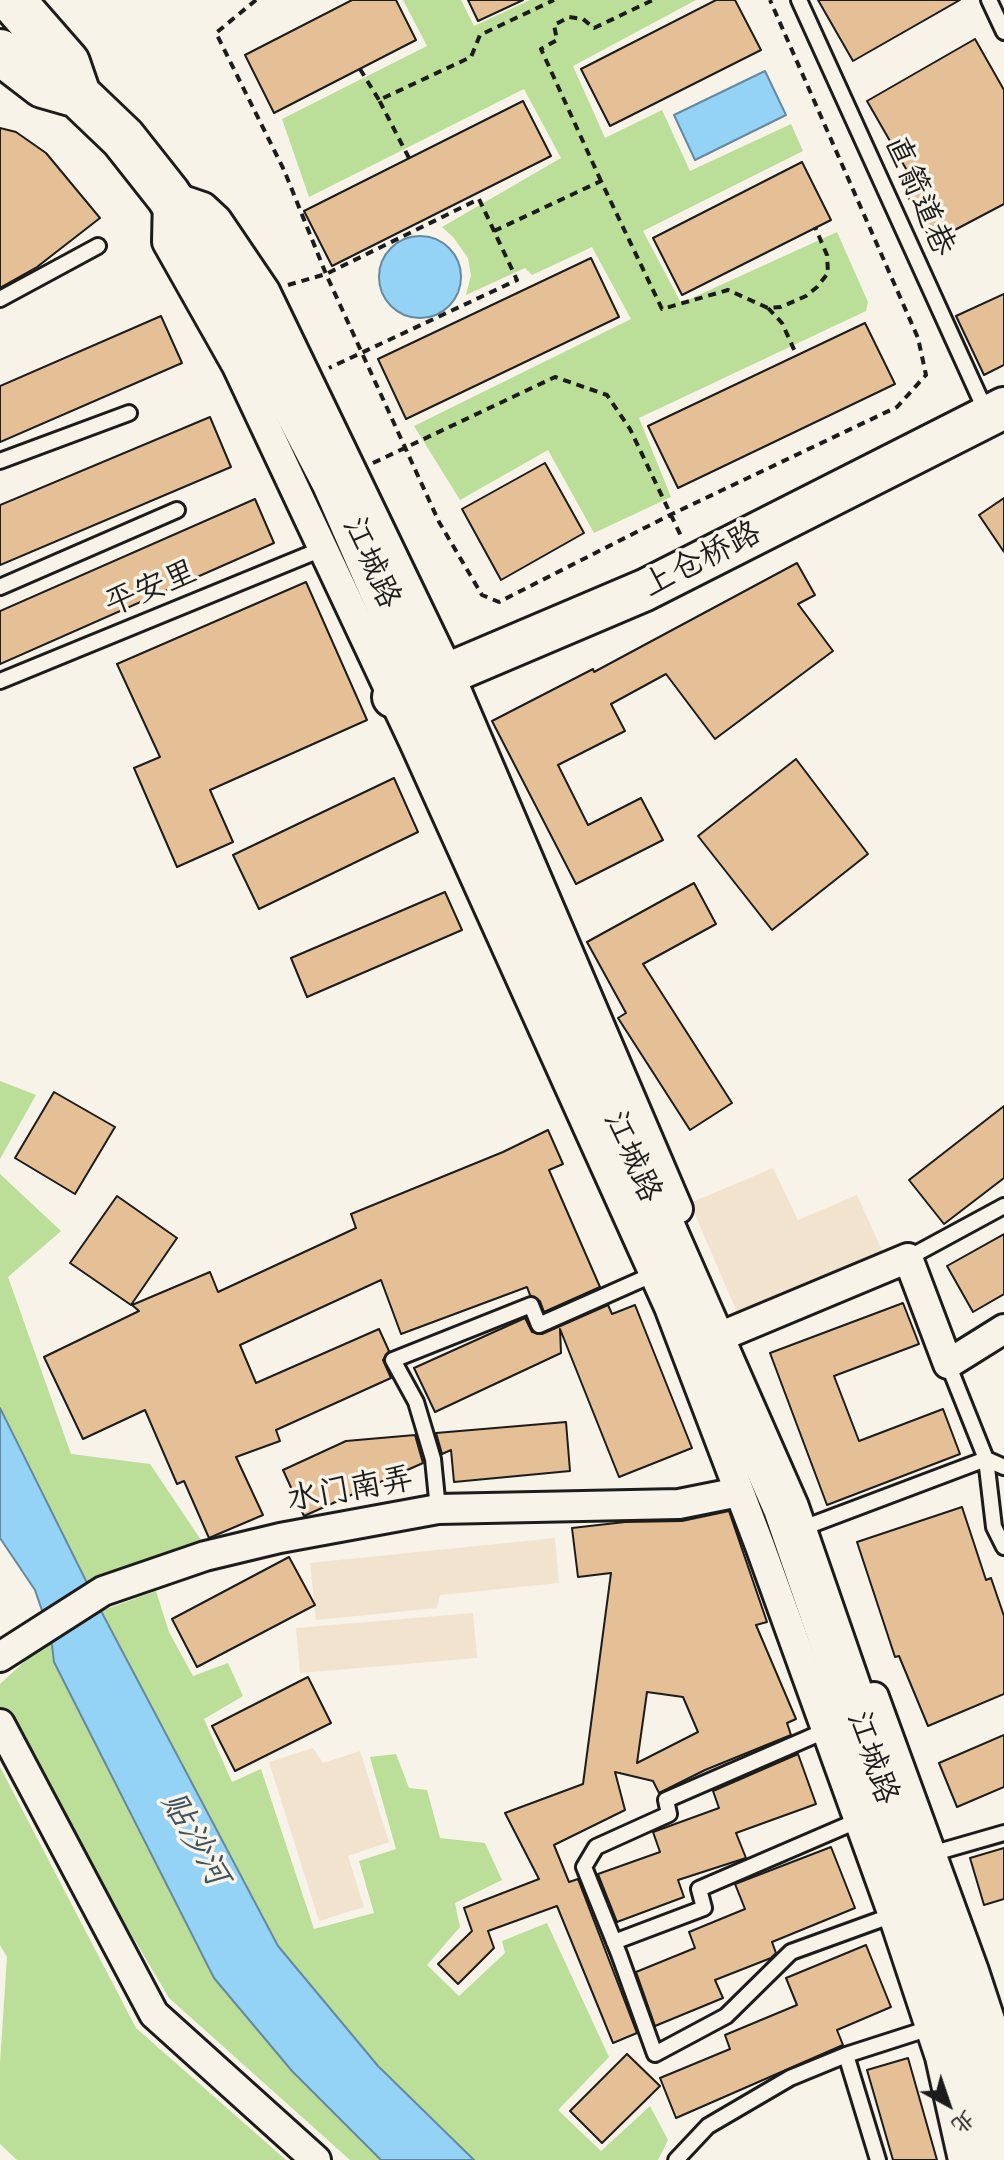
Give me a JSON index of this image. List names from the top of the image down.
{
  "streets": {
    "main road": ["江城路"],
    "street": ["上仓桥路", "水门南弄"],
    "lane": ["直箭道巷", "平安里"]
  },
  "crossings": [
    ["直箭道巷", "上仓桥路"],
    ["上仓桥路", "江城路"],
    ["江城路", "平安里"],
    ["江城路", "水门南弄"]
  ],
  "water": ["贴沙河"],
  "north": "bottom right"
}
